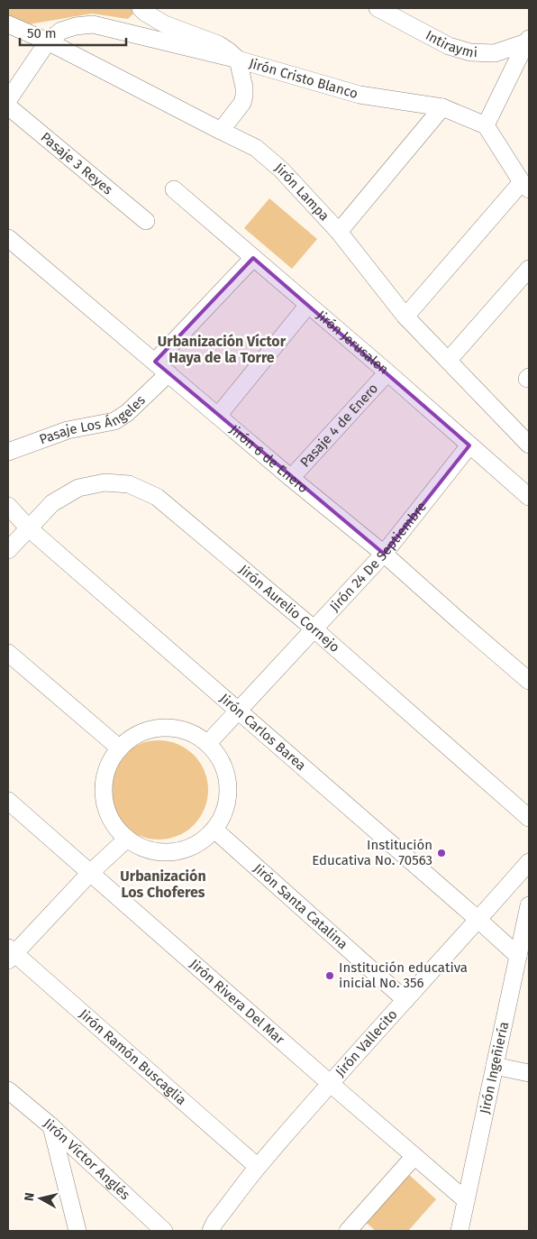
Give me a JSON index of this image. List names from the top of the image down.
{
  "streets": {
    "street": [
      "Intiraymi",
      "Jirón Cristo Blanco",
      "Pasaje 3 Reyes",
      "Jirón Lampa",
      "Jirón Jerusalen",
      "Pasaje Los Ángeles",
      "Pasaje 4 de Enero",
      "Jirón 6 de Enero",
      "Jirón 24 De Septiembre",
      "Jirón Aurelio Cornejo",
      "Jirón Carlos Barea",
      "Jirón Santa Catalina",
      "Jirón Rivera Del Mar",
      "Jirón Vallecito",
      "Jirón Ramón Buscaglia",
      "Jirón Ingeñiería",
      "Jirón Víctor Anglés"
    ]
  },
  "crossings": [
    ["Jirón Cristo Blanco", "Jirón Lampa"],
    ["Jirón Jerusalen", "Pasaje 4 de Enero"],
    ["Jirón Jerusalen", "Jirón 24 De Septiembre"],
    ["Pasaje Los Ángeles", "Jirón 6 de Enero"],
    ["Pasaje 4 de Enero", "Jirón 6 de Enero"],
    ["Jirón 6 de Enero", "Jirón 24 De Septiembre"],
    ["Jirón 24 De Septiembre", "Jirón Aurelio Cornejo"],
    ["Jirón 24 De Septiembre", "Jirón Carlos Barea"],
    ["Jirón 24 De Septiembre", "Jirón Santa Catalina"],
    ["Jirón Aurelio Cornejo", "Jirón Carlos Barea"],
    ["Jirón Carlos Barea", "Jirón Vallecito"],
    ["Jirón Carlos Barea", "Jirón Ingeñiería"],
    ["Jirón Santa Catalina", "Jirón Vallecito"],
    ["Jirón Rivera Del Mar", "Jirón Vallecito"],
    ["Jirón Rivera Del Mar", "Jirón Ingeñiería"],
    ["Jirón Vallecito", "Jirón Ramón Buscaglia"]
  ],
  "districts": ["Urbanización Víctor Haya de la Torre", "Urbanización Los Choferes"],
  "places": ["Institución Educativa No. 70563", "Institución educativa inicial No. 356"],
  "scale_bar": "50 m",
  "north": "left"
}
